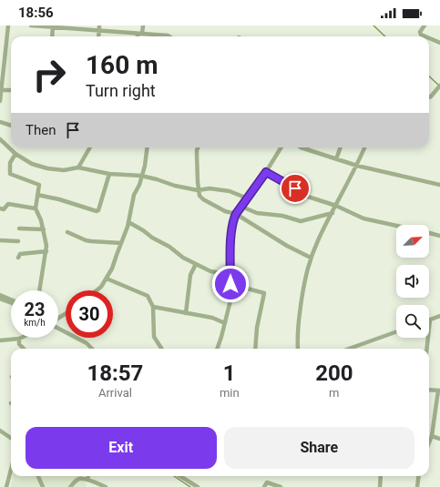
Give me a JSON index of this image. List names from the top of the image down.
{
  "north": "top right",
  "page": {
    "status": "18:56",
    "turn": ["160 m", "Turn right"],
    "then": "Then",
    "speed": "23 km/h",
    "limit": "30",
    "eta": [
      "18:57",
      "Arrival",
      "1",
      "min",
      "200",
      "m"
    ],
    "buttons": ["Exit", "Share"]
  }
}
